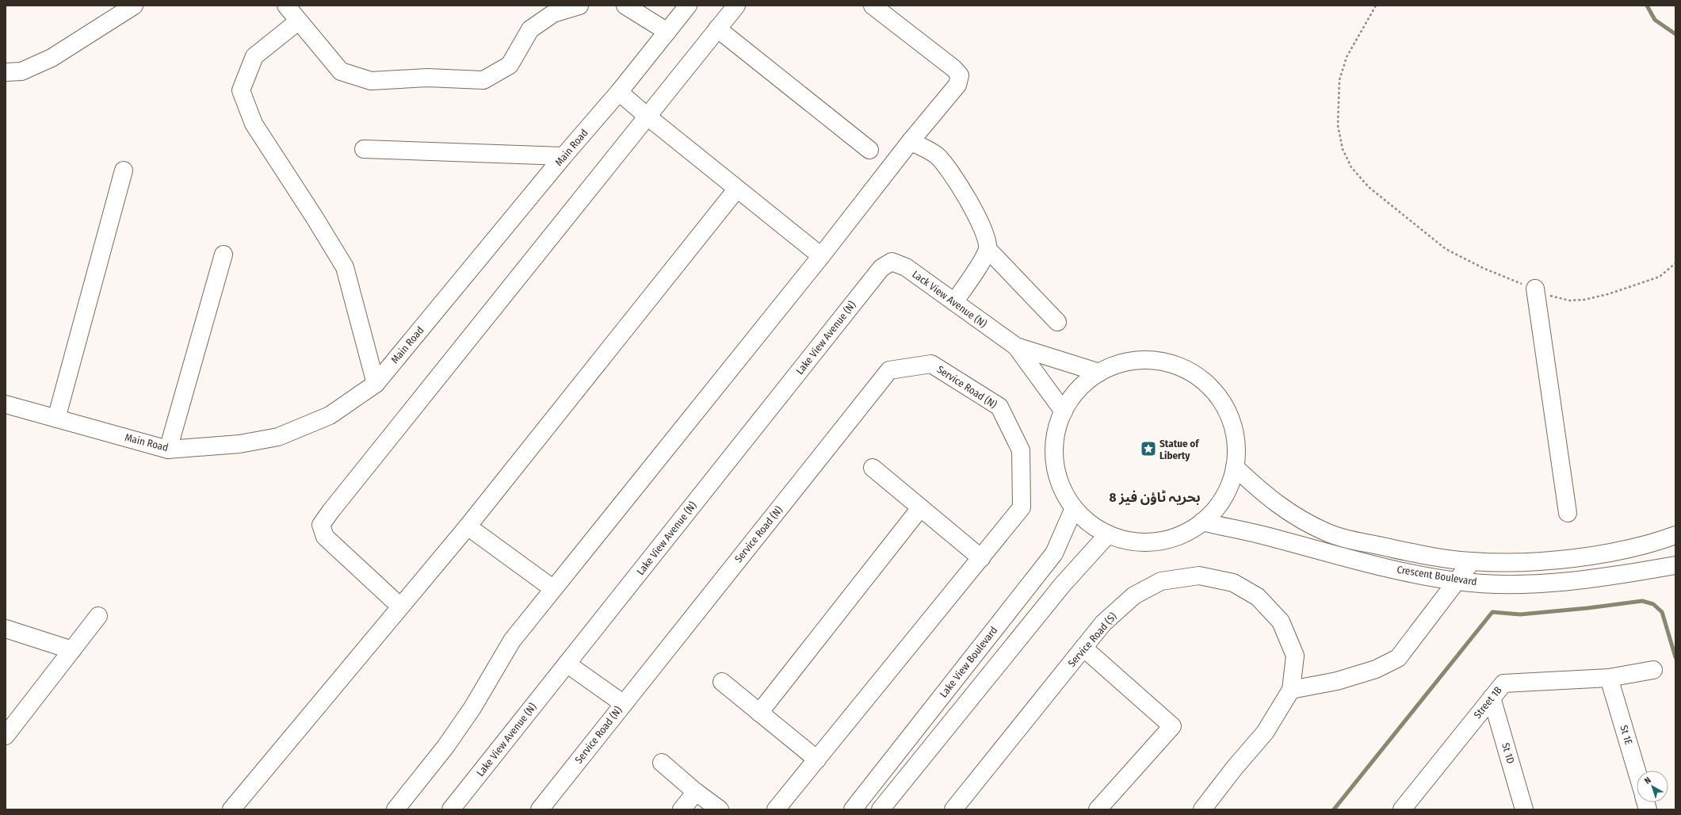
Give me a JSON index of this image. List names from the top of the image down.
{
  "streets": {
    "street": [
      "Main Road",
      "Lack View Avenue (N)",
      "Lake View Avenue (N)",
      "Service Road (N)",
      "Crescent Boulevard",
      "Service Road (S)",
      "Lake View Boulevard",
      "Street 1B",
      "St 1E",
      "St 1D"
    ]
  },
  "crossings": [
    ["Lack View Avenue (N)", "Lake View Avenue (N)"],
    ["Street 1B", "St 1E"],
    ["Street 1B", "St 1D"]
  ],
  "districts": ["بحریہ ٹاؤن فیز 8"],
  "places": {
    "place": ["Statue of Liberty"]
  },
  "north": "top left"
}
